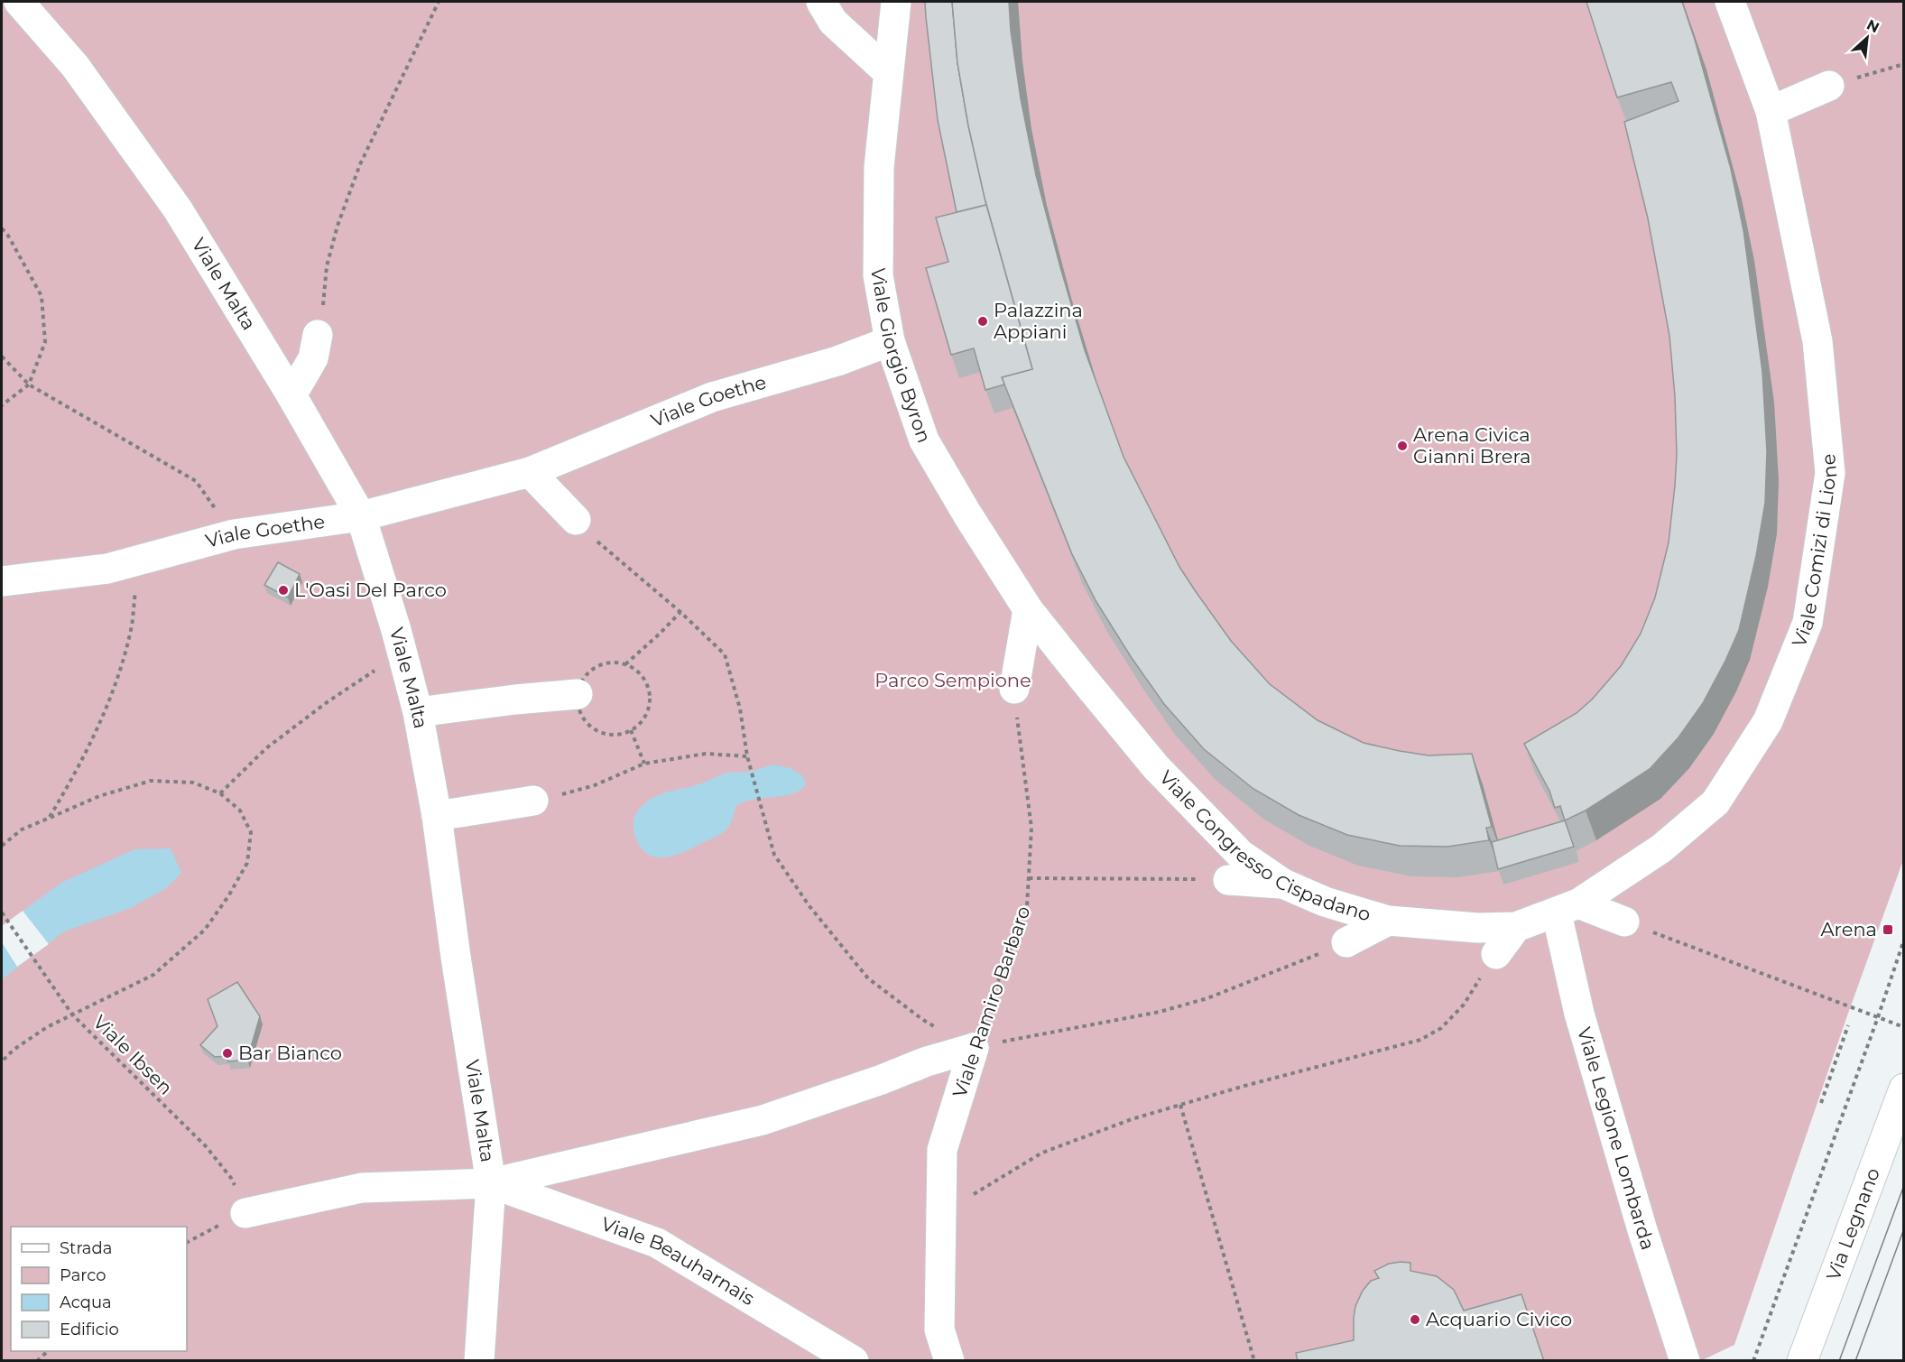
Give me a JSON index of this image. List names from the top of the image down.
{
  "streets": {
    "street": [
      "Viale Malta",
      "Viale Giorgio Byron",
      "Viale Goethe",
      "Viale Comizi di Lione",
      "Viale Congresso Cispadano",
      "Viale Ramiro Barbaro",
      "Viale Legione Lombarda",
      "Via Legnano",
      "Viale Beauharnais"
    ],
    "path": ["Viale Ibsen"]
  },
  "crossings": [
    ["Viale Malta", "Viale Goethe"],
    ["Viale Malta", "Viale Beauharnais"],
    ["Viale Giorgio Byron", "Viale Goethe"],
    ["Viale Giorgio Byron", "Viale Congresso Cispadano"],
    ["Viale Comizi di Lione", "Viale Congresso Cispadano"],
    ["Viale Comizi di Lione", "Viale Legione Lombarda"],
    ["Viale Congresso Cispadano", "Viale Legione Lombarda"]
  ],
  "parks": ["Parco Sempione"],
  "places": {
    "other": [
      "Palazzina Appiani",
      "Arena Civica Gianni Brera",
      "L'Oasi Del Parco",
      "Bar Bianco",
      "Acquario Civico"
    ],
    "transit": ["Arena"]
  },
  "legend": [
    "Strada",
    "Parco",
    "Acqua",
    "Edificio"
  ],
  "north": "top right"
}
